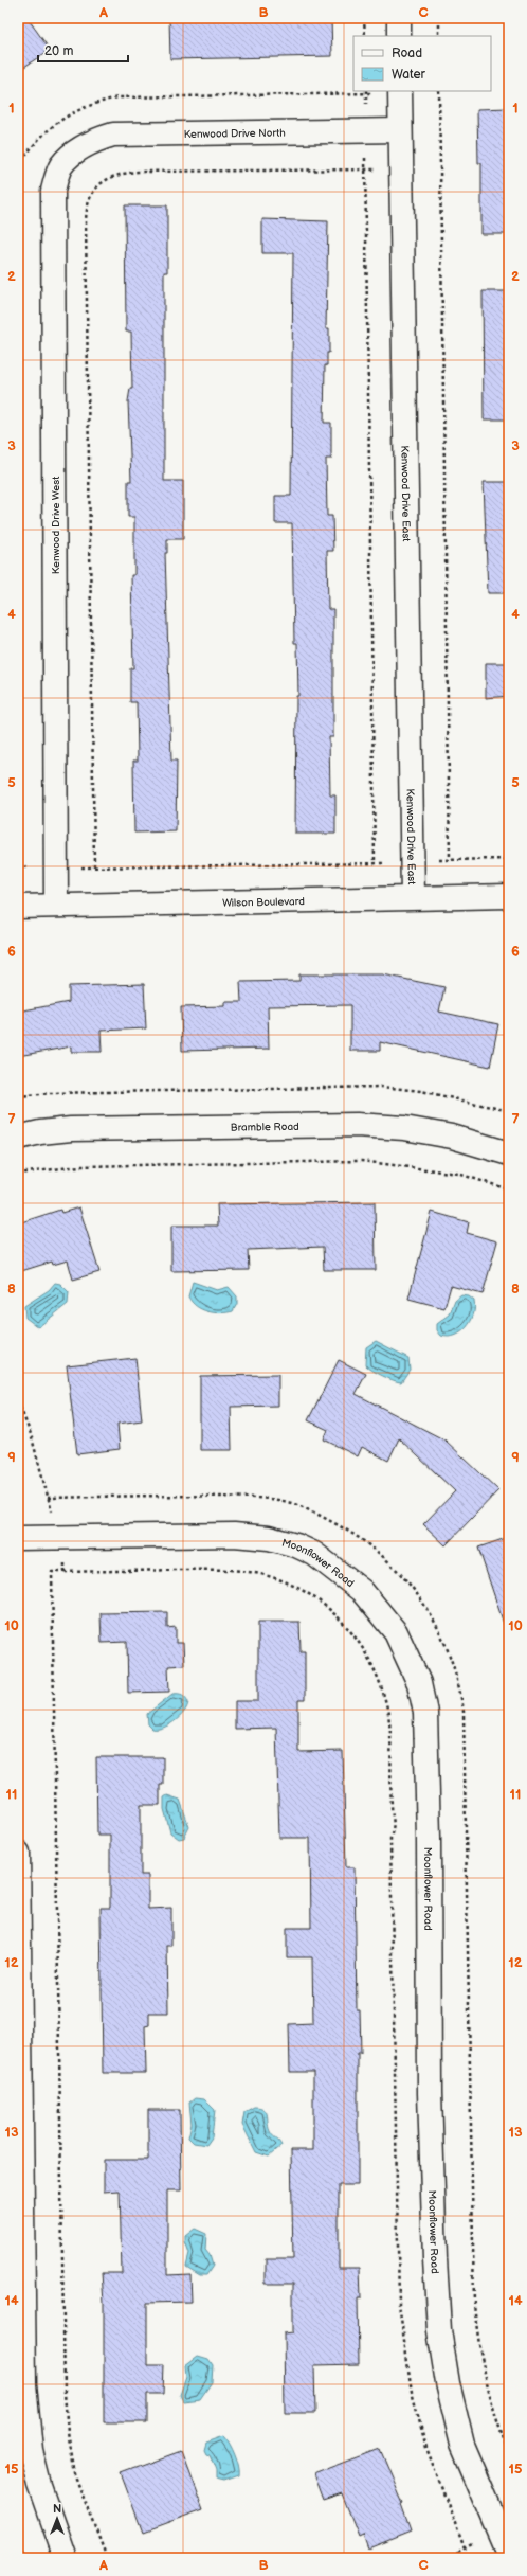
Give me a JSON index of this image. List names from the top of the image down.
{
  "streets": {
    "street": [
      "Kenwood Drive North",
      "Kenwood Drive East",
      "Kenwood Drive West",
      "Wilson Boulevard",
      "Bramble Road",
      "Moonflower Road"
    ]
  },
  "crossings": [
    ["Kenwood Drive North", "Kenwood Drive East"],
    ["Kenwood Drive North", "Kenwood Drive West"],
    ["Kenwood Drive East", "Wilson Boulevard"],
    ["Kenwood Drive West", "Wilson Boulevard"]
  ],
  "legend": ["Road", "Water"],
  "scale_bar": "20 m",
  "north": "top",
  "grid": {
    "columns": ["A", "B", "C"],
    "rows": [
      "1",
      "2",
      "3",
      "4",
      "5",
      "6",
      "7",
      "8",
      "9",
      "10",
      "11",
      "12",
      "13",
      "14",
      "15"
    ]
  }
}
